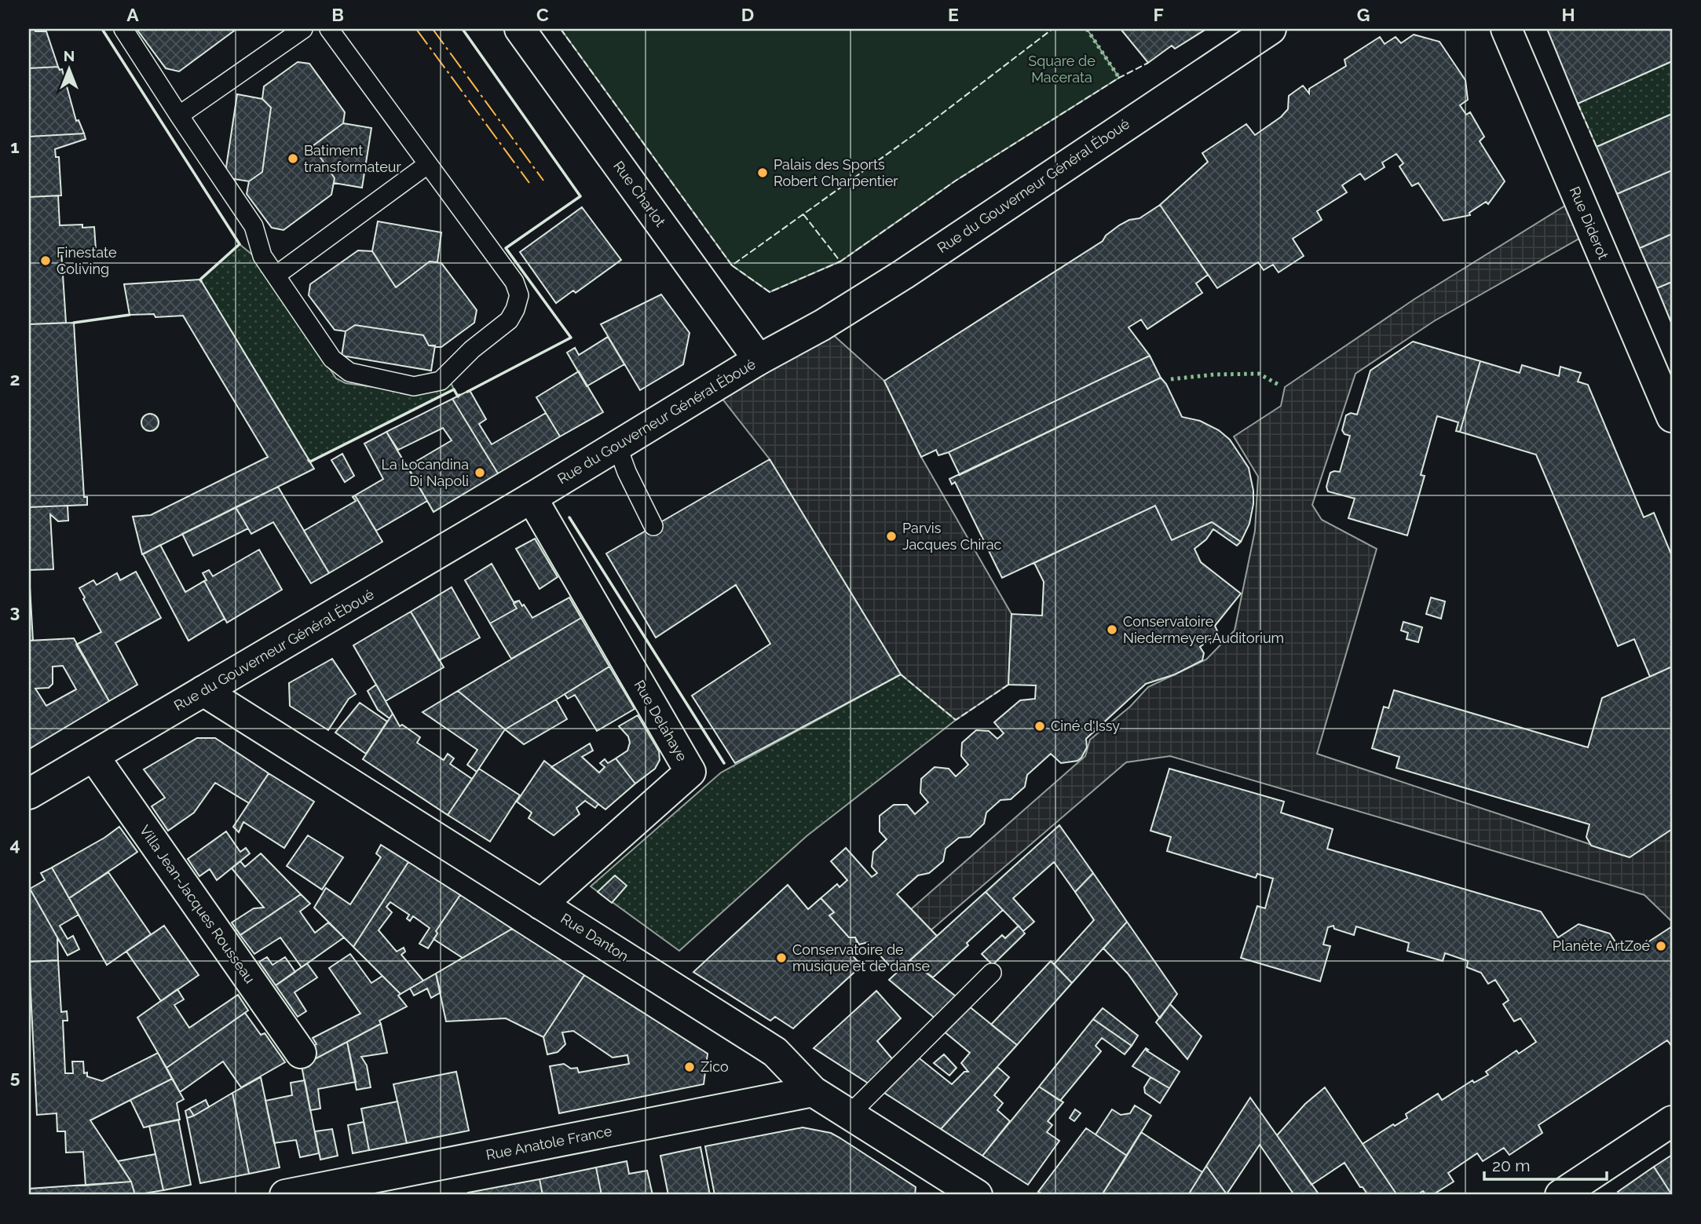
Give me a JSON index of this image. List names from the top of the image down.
{
  "streets": {
    "street": [
      "Rue du Gouverneur Général Éboué",
      "Rue Charlot",
      "Rue Diderot",
      "Rue Delahaye",
      "Villa Jean-Jacques Rousseau",
      "Rue Danton",
      "Rue Anatole France"
    ]
  },
  "crossings": [
    ["Rue du Gouverneur Général Éboué", "Rue Charlot"],
    ["Rue du Gouverneur Général Éboué", "Rue Delahaye"],
    ["Rue du Gouverneur Général Éboué", "Villa Jean-Jacques Rousseau"],
    ["Rue du Gouverneur Général Éboué", "Rue Danton"],
    ["Rue Delahaye", "Rue Danton"],
    ["Rue Danton", "Rue Anatole France"]
  ],
  "parks": ["Square de Macerata"],
  "places": [
    "Batiment transformateur",
    "Palais des Sports Robert Charpentier",
    "Finestate Coliving",
    "La Locandina Di Napoli",
    "Parvis Jacques Chirac",
    "Conservatoire Niedermeyer;Auditorium",
    "Ciné d'Issy",
    "Planète ArtZoé",
    "Conservatoire de musique et de danse",
    "Zico"
  ],
  "scale_bar": "20 m",
  "north": "top",
  "grid": {
    "columns": [
      "A",
      "B",
      "C",
      "D",
      "E",
      "F",
      "G",
      "H"
    ],
    "rows": [
      "1",
      "2",
      "3",
      "4",
      "5"
    ]
  }
}
